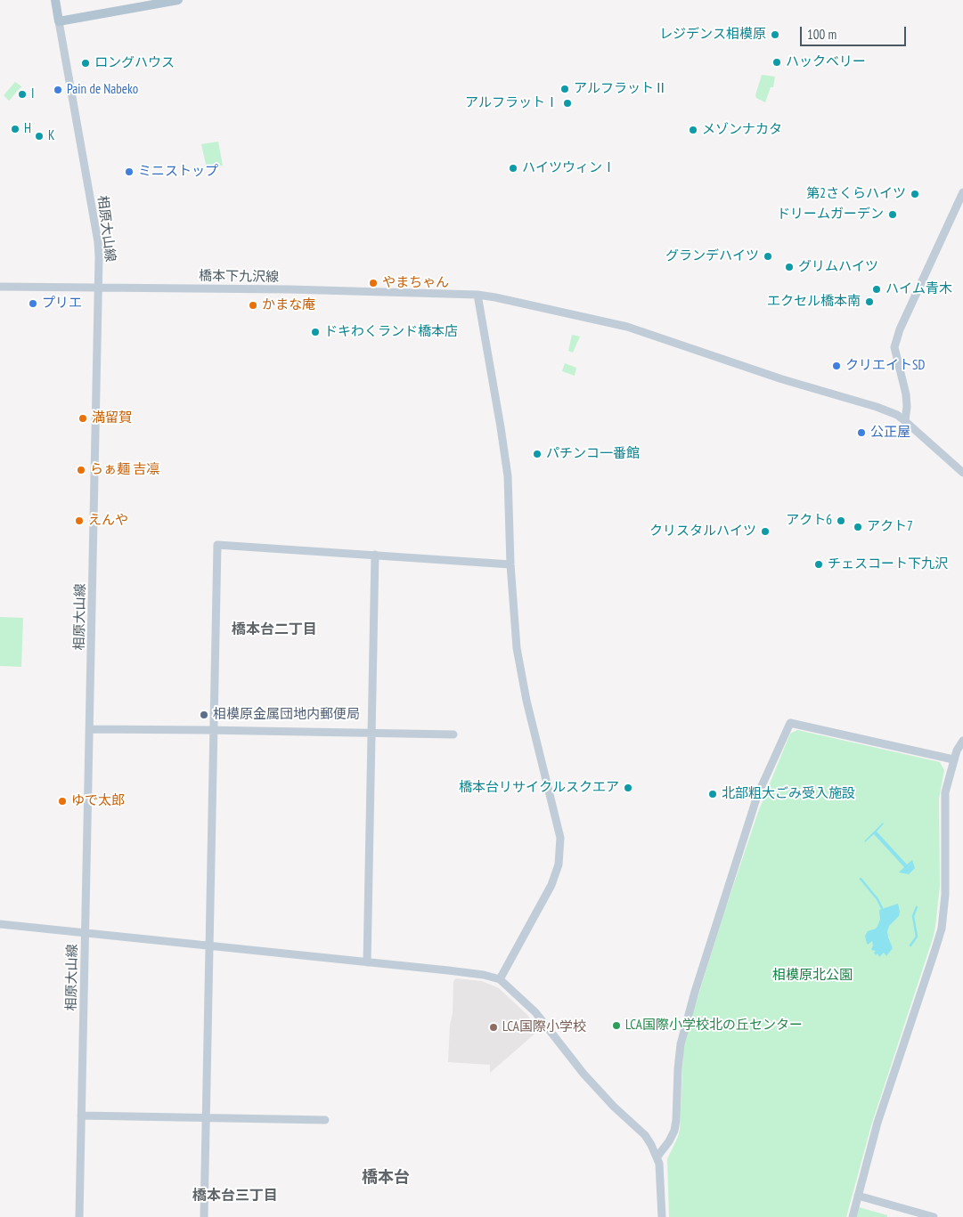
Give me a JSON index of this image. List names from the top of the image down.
{
  "streets": {
    "street": ["相原大山線", "橋本下九沢線"]
  },
  "crossings": [
    ["相原大山線", "橋本下九沢線"]
  ],
  "districts": ["橋本台二丁目", "橋本台", "橋本台三丁目"],
  "parks": ["相模原北公園"],
  "places": [
    "レジデンス相模原",
    "ハックベリー",
    "ロングハウス",
    "アルフラットⅡ",
    "Pain de Nabeko",
    "I",
    "アルフラットⅠ",
    "H",
    "メゾンナカタ",
    "K",
    "ハイツウィンⅠ",
    "ミニストップ",
    "第2さくらハイツ",
    "ドリームガーデン",
    "グランデハイツ",
    "グリムハイツ",
    "やまちゃん",
    "ハイム青木",
    "エクセル橋本南",
    "プリエ",
    "かまな庵",
    "ドキわくランド橋本店",
    "クリエイトSD",
    "満留賀",
    "公正屋",
    "パチンコ一番館",
    "らぁ麺 吉凛",
    "えんや",
    "アクト6",
    "アクト7",
    "クリスタルハイツ",
    "チェスコート下九沢",
    "相模原金属団地内郵便局",
    "橋本台リサイクルスクエア",
    "北部粗大ごみ受入施設",
    "ゆで太郎",
    "LCA国際小学校北の丘センター",
    "LCA国際小学校"
  ],
  "scale_bar": "100 m"
}
